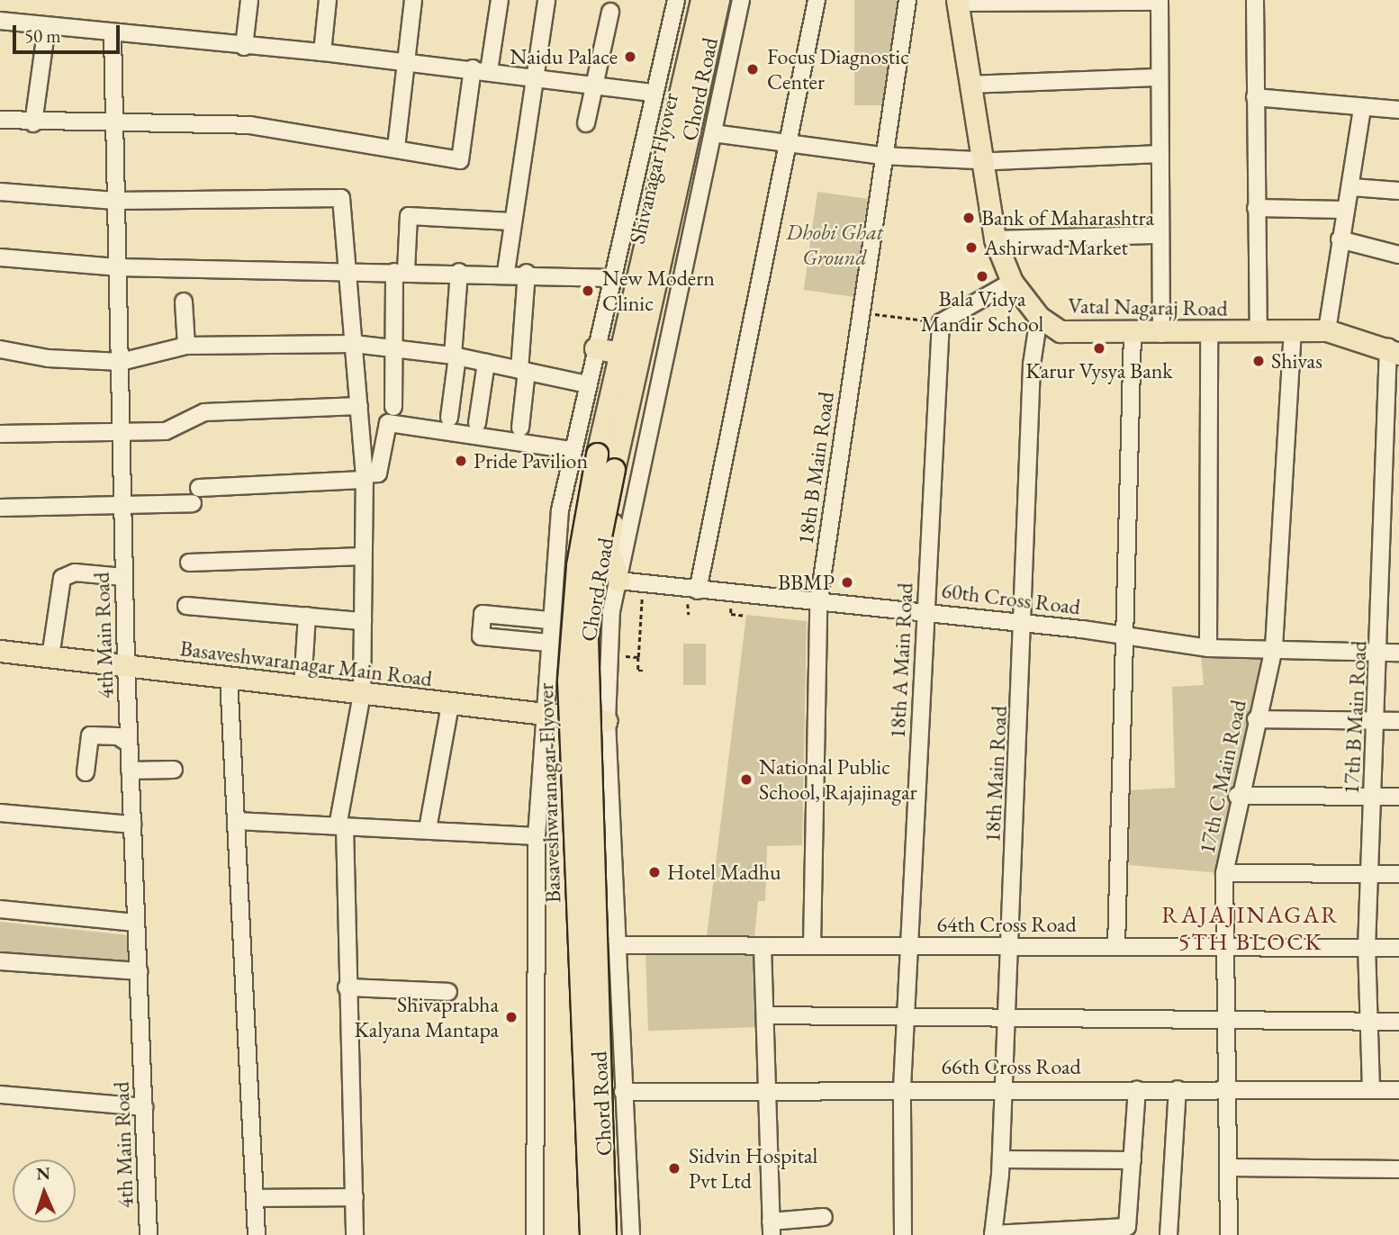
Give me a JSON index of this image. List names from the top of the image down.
{
  "streets": {
    "main road": [
      "Shivanagar Flyover",
      "Vatal Nagaraj Road",
      "Basaveshwaranagar Main Road",
      "Basaveshwaranagar Flyover"
    ],
    "street": [
      "Chord Road",
      "18th B Main Road",
      "60th Cross Road",
      "4th Main Road",
      "18th A Main Road",
      "17th B Main Road",
      "18th Main Road",
      "17th C Main Road",
      "64th Cross Road",
      "66th Cross Road"
    ]
  },
  "crossings": [
    ["Chord Road", "60th Cross Road"],
    ["Chord Road", "Basaveshwaranagar Main Road"],
    ["Chord Road", "64th Cross Road"],
    ["Chord Road", "66th Cross Road"],
    ["Shivanagar Flyover", "Basaveshwaranagar Flyover"],
    ["Vatal Nagaraj Road", "17th B Main Road"],
    ["Vatal Nagaraj Road", "18th Main Road"],
    ["Vatal Nagaraj Road", "17th C Main Road"],
    ["18th B Main Road", "60th Cross Road"],
    ["18th B Main Road", "64th Cross Road"],
    ["60th Cross Road", "18th A Main Road"],
    ["60th Cross Road", "17th B Main Road"],
    ["60th Cross Road", "18th Main Road"],
    ["60th Cross Road", "17th C Main Road"],
    ["4th Main Road", "Basaveshwaranagar Main Road"],
    ["18th A Main Road", "64th Cross Road"],
    ["18th A Main Road", "66th Cross Road"],
    ["17th B Main Road", "64th Cross Road"],
    ["17th B Main Road", "66th Cross Road"],
    ["18th Main Road", "64th Cross Road"],
    ["18th Main Road", "66th Cross Road"],
    ["17th C Main Road", "64th Cross Road"],
    ["17th C Main Road", "66th Cross Road"]
  ],
  "districts": ["RAJAJINAGAR 5TH BLOCK"],
  "parks": ["Dhobi Ghat Ground"],
  "places": [
    "Naidu Palace",
    "Focus Diagnostic Center",
    "Bank of Maharashtra",
    "Ashirwad Market",
    "Bala Vidya Mandir School",
    "New Modern Clinic",
    "Karur Vysya Bank",
    "Shivas",
    "Pride Pavilion",
    "BBMP",
    "National Public School, Rajajinagar",
    "Hotel Madhu",
    "Shivaprabha Kalyana Mantapa",
    "Sidvin Hospital Pvt Ltd"
  ],
  "scale_bar": "50 m",
  "north": "top"
}
